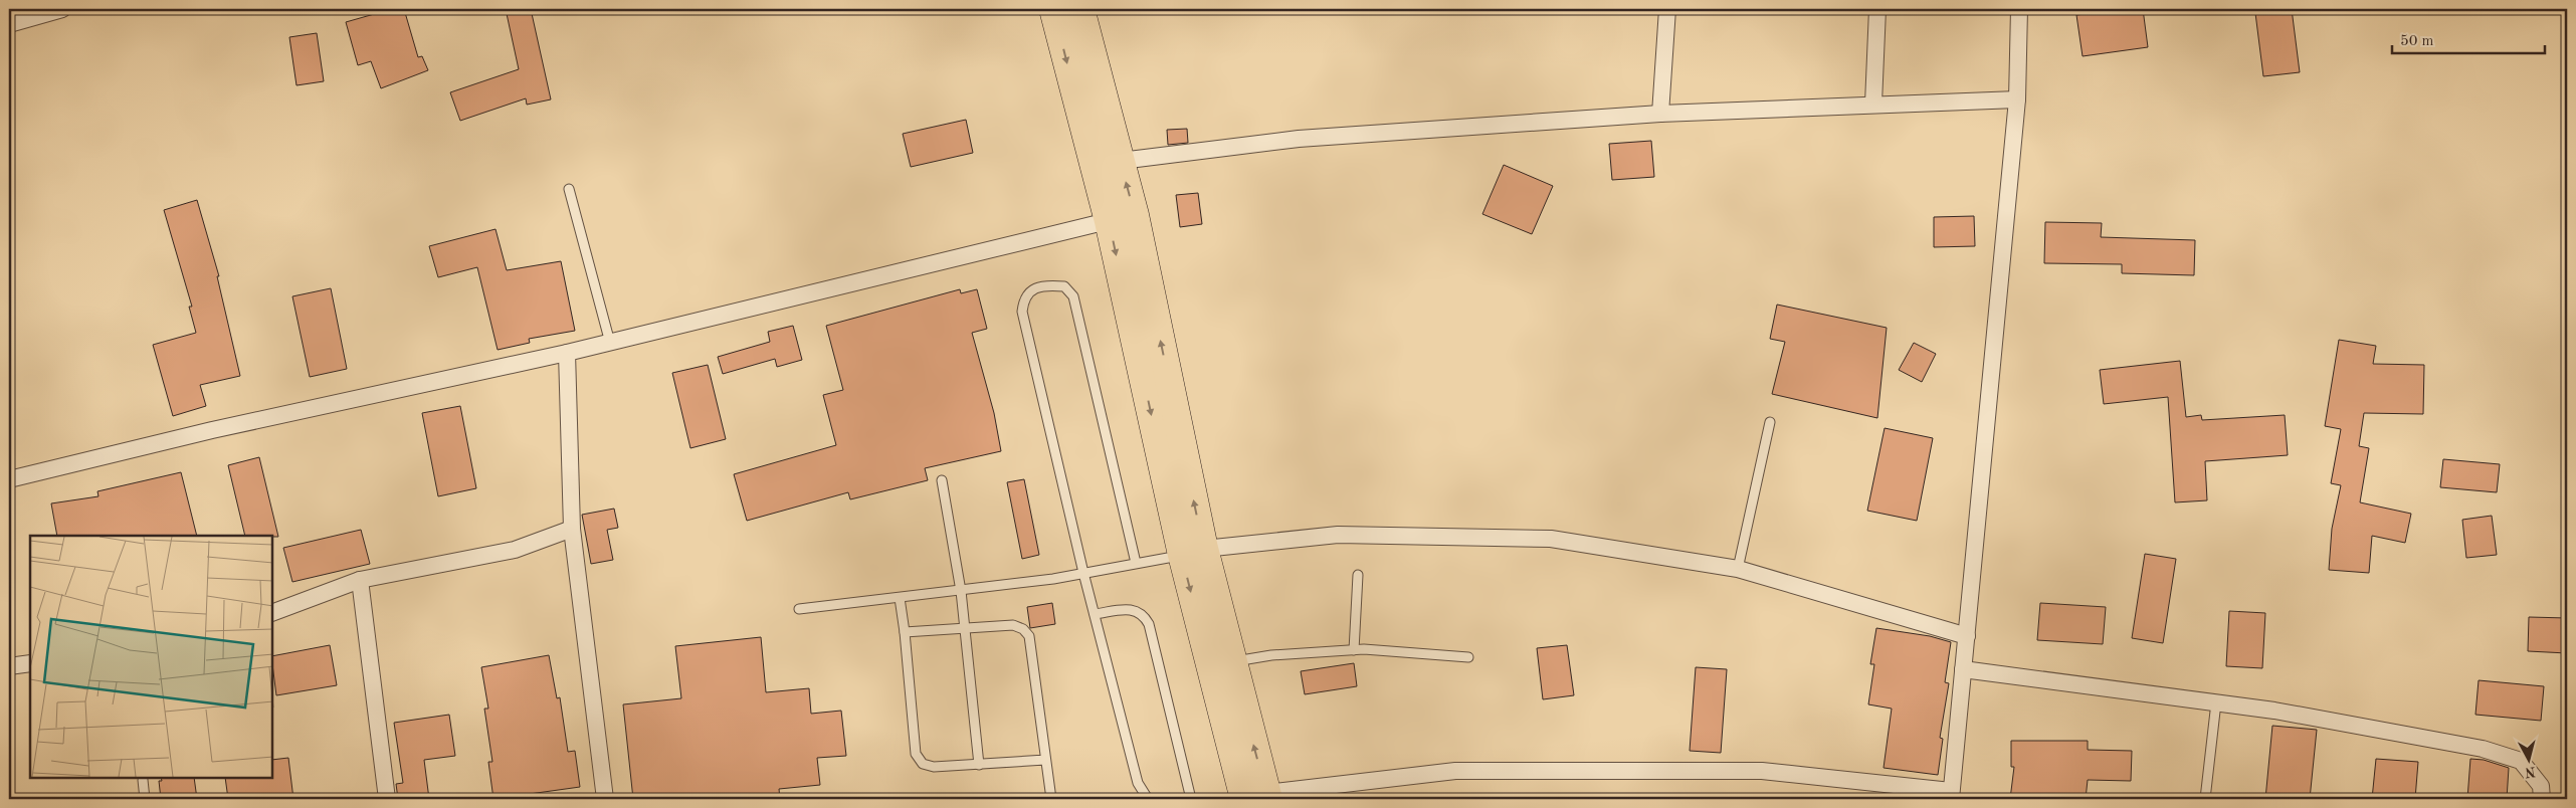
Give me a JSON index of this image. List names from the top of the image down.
{
  "scale_bar": "50 m",
  "north": "bottom"
}
